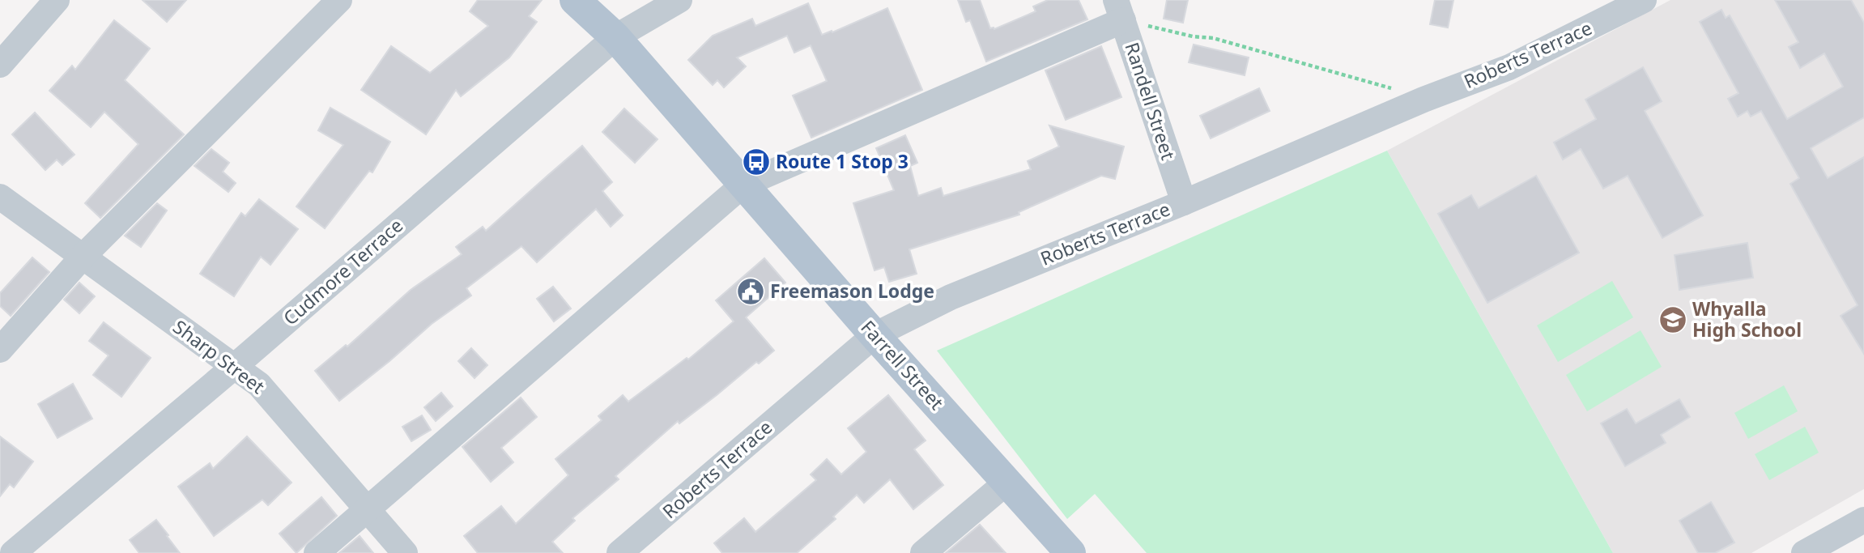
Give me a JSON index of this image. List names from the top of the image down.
{
  "streets": {
    "main road": ["Farrell Street"],
    "street": [
      "Roberts Terrace",
      "Randell Street",
      "Cudmore Terrace",
      "Sharp Street"
    ]
  },
  "crossings": [
    ["Roberts Terrace", "Randell Street"],
    ["Roberts Terrace", "Farrell Street"],
    ["Cudmore Terrace", "Sharp Street"],
    ["Cudmore Terrace", "Farrell Street"]
  ],
  "places": {
    "bus stop": ["Route 1 Stop 3"],
    "public building": ["Freemason Lodge"],
    "school or university": ["Whyalla High School"]
  }
}
